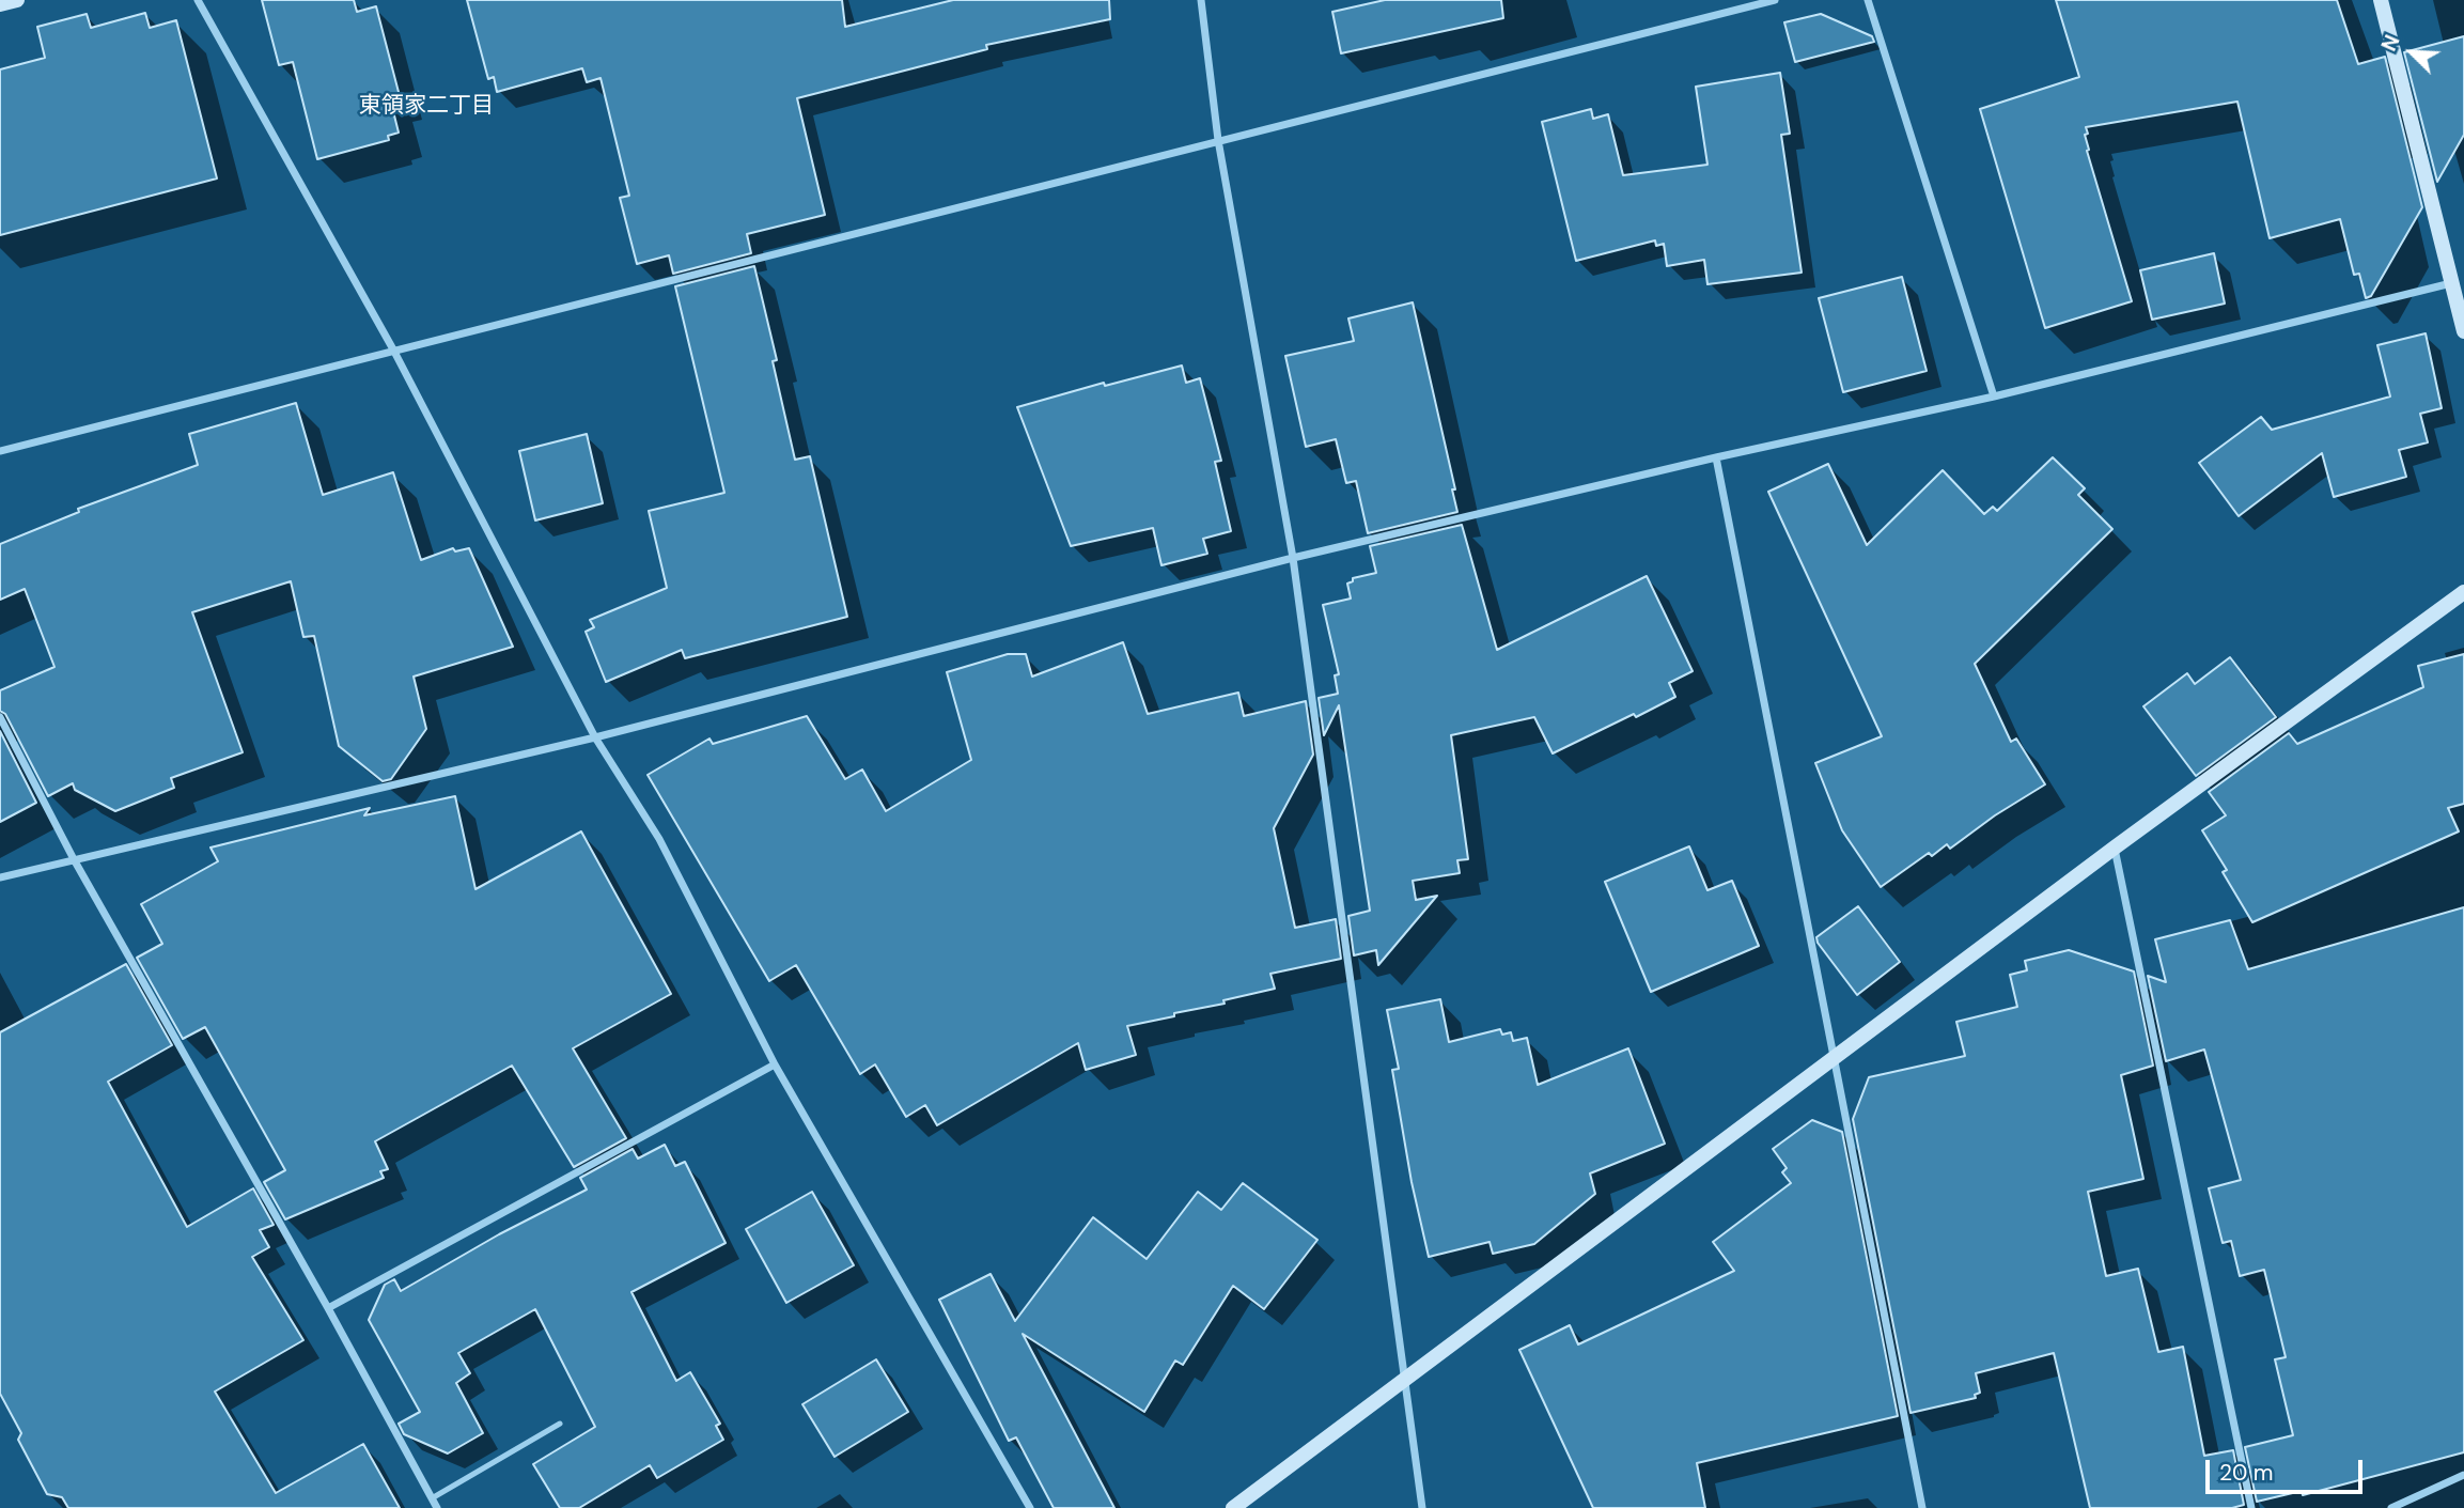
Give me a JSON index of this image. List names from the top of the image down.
{
  "districts": ["東領家二丁目"],
  "scale_bar": "20 m",
  "north": "top left"
}
